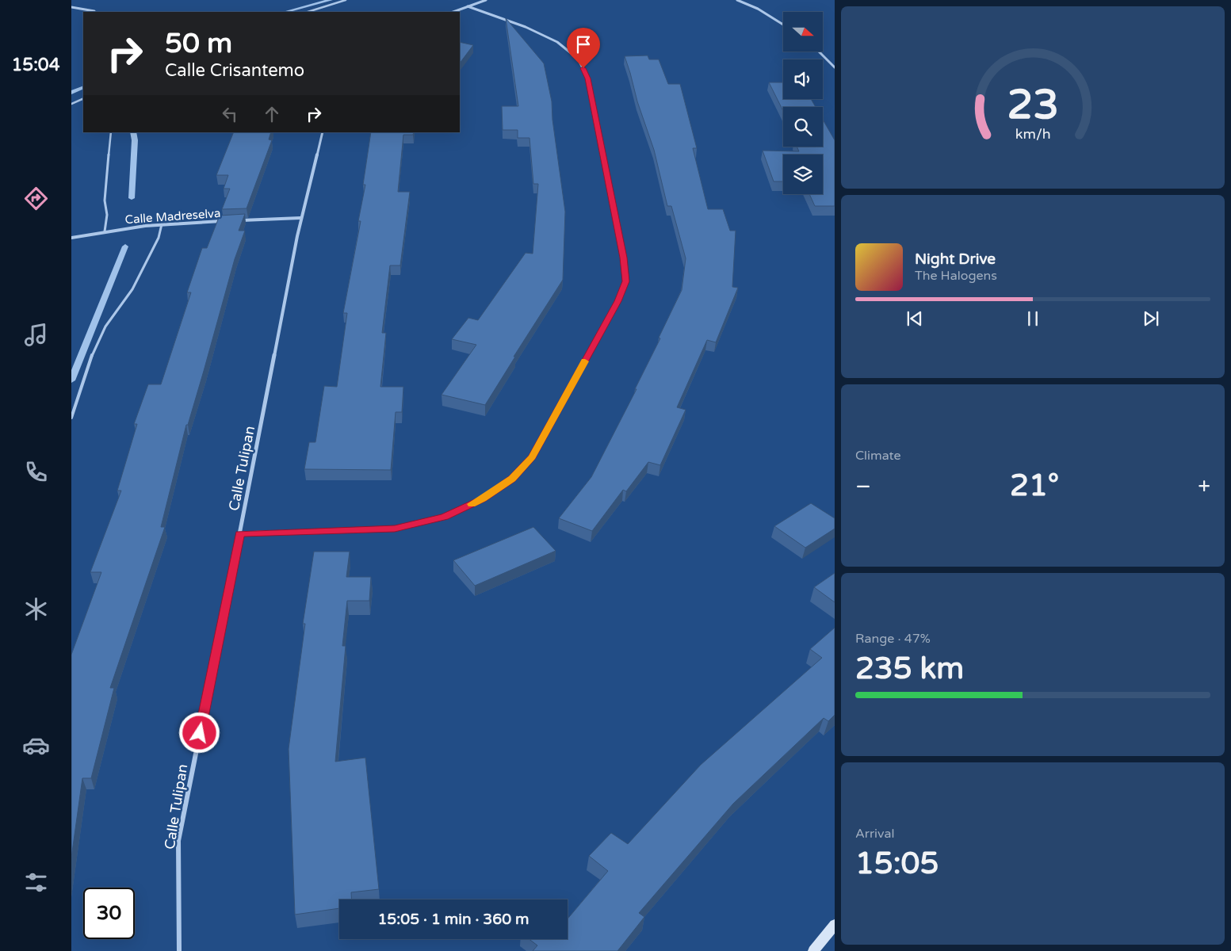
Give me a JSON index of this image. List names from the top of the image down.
{
  "streets": {
    "street": ["Calle Madreselva", "Calle Tulipan"]
  },
  "crossings": [
    ["Calle Madreselva", "Calle Tulipan"]
  ],
  "north": "right",
  "page": {
    "tabs": "15:04",
    "turn": ["50 m", "Calle Crisantemo"],
    "song": ["Night Drive", "The Halogens"],
    "tile": [
      "Climate",
      ["Range · 47%", "235 km"],
      ["Arrival", "15:05"]
    ],
    "heat": ["−", "21°", "+"],
    "limit": "30",
    "trip": "15:05 · 1 min · 360 m",
    "gauge": ["23", "km/h"]
  }
}
